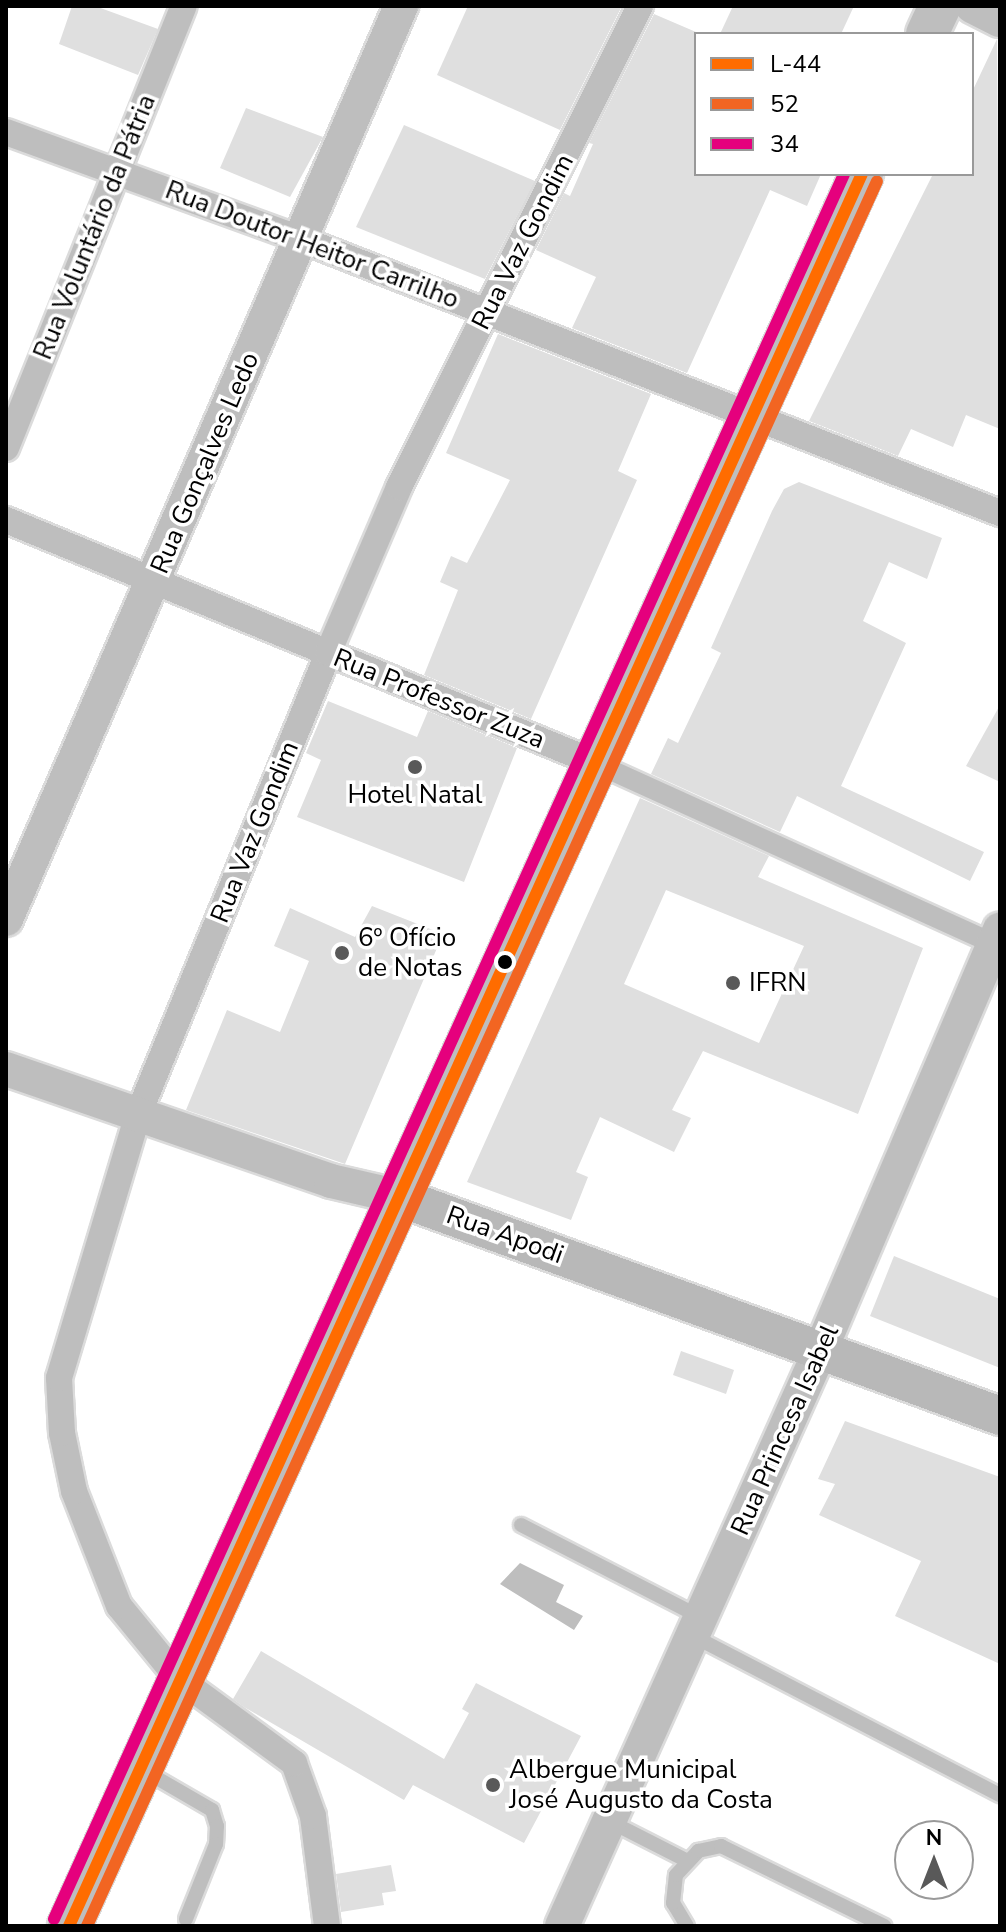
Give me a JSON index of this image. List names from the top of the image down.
{
  "streets": {
    "main road": ["Rua Apodi"],
    "street": [
      "Rua Voluntário da Pátria",
      "Rua Vaz Gondim",
      "Rua Doutor Heitor Carrilho",
      "Rua Gonçalves Ledo",
      "Rua Professor Zuza",
      "Rua Princesa Isabel"
    ]
  },
  "crossings": [
    ["Rua Voluntário da Pátria", "Rua Doutor Heitor Carrilho"],
    ["Rua Vaz Gondim", "Rua Doutor Heitor Carrilho"],
    ["Rua Vaz Gondim", "Rua Professor Zuza"],
    ["Rua Vaz Gondim", "Rua Apodi"],
    ["Rua Doutor Heitor Carrilho", "Rua Gonçalves Ledo"],
    ["Rua Gonçalves Ledo", "Rua Professor Zuza"],
    ["Rua Professor Zuza", "Rua Princesa Isabel"],
    ["Rua Apodi", "Rua Princesa Isabel"]
  ],
  "places": [
    "Hotel Natal",
    "6º Ofício de Notas",
    "IFRN",
    "Albergue Municipal José Augusto da Costa"
  ],
  "lines": ["transit line L-44", "transit line 34", "transit line 52"],
  "legend": ["L-44", "52", "34"],
  "north": "top"
}
